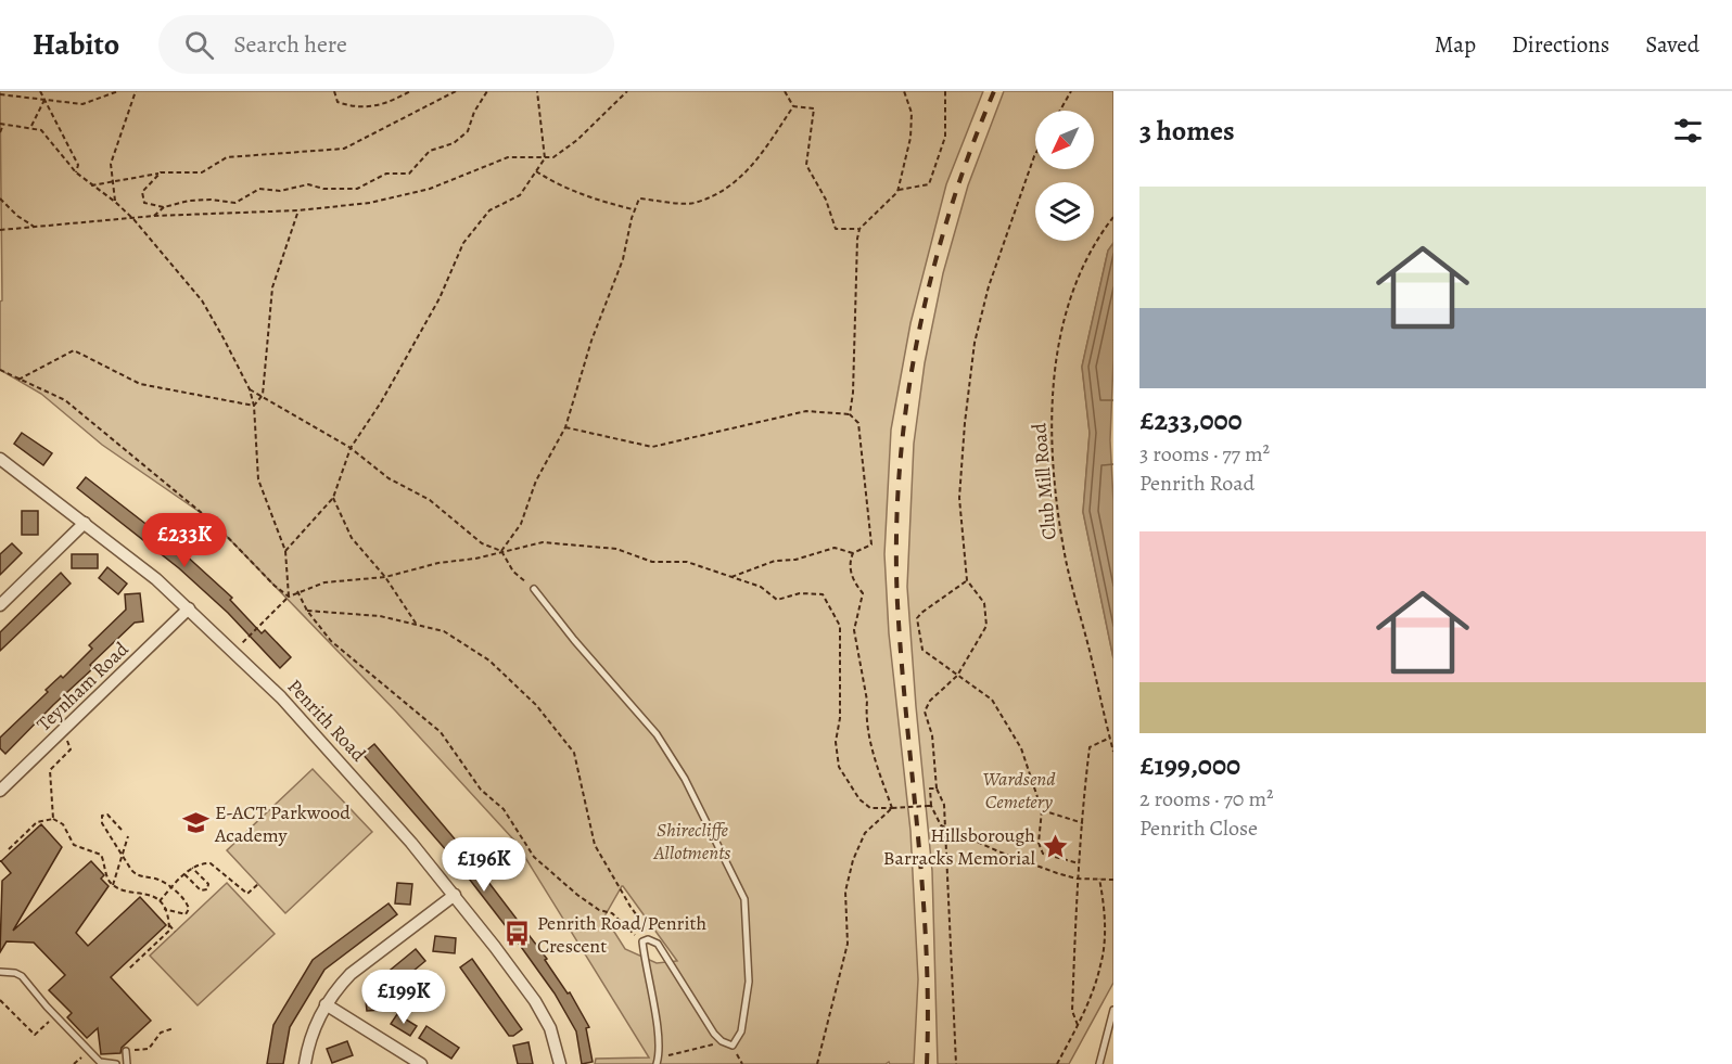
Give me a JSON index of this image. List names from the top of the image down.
{
  "streets": {
    "street": ["Teynham Road", "Penrith Road"],
    "path": ["Club Mill Road"]
  },
  "crossings": [
    ["Teynham Road", "Penrith Road"]
  ],
  "parks": ["Wardsend Cemetery", "Shirecliffe Allotments"],
  "places": {
    "school or university": ["E-ACT Parkwood Academy"],
    "place": ["Hillsborough Barracks Memorial"],
    "bus stop": ["Penrith Road/Penrith Crescent"]
  },
  "north": "bottom left",
  "page": {
    "header": "Habito",
    "search": "Search here",
    "nav": ["Map", "Directions", "Saved"],
    "heading": "3 homes",
    "list": [
      {
        "name": "£233,000",
        "note": "3 rooms · 77 m² · Penrith Road"
      },
      {
        "name": "£199,000",
        "note": "2 rooms · 70 m² · Penrith Close"
      }
    ],
    "price": ["£233K", "£196K", "£199K"]
  }
}
